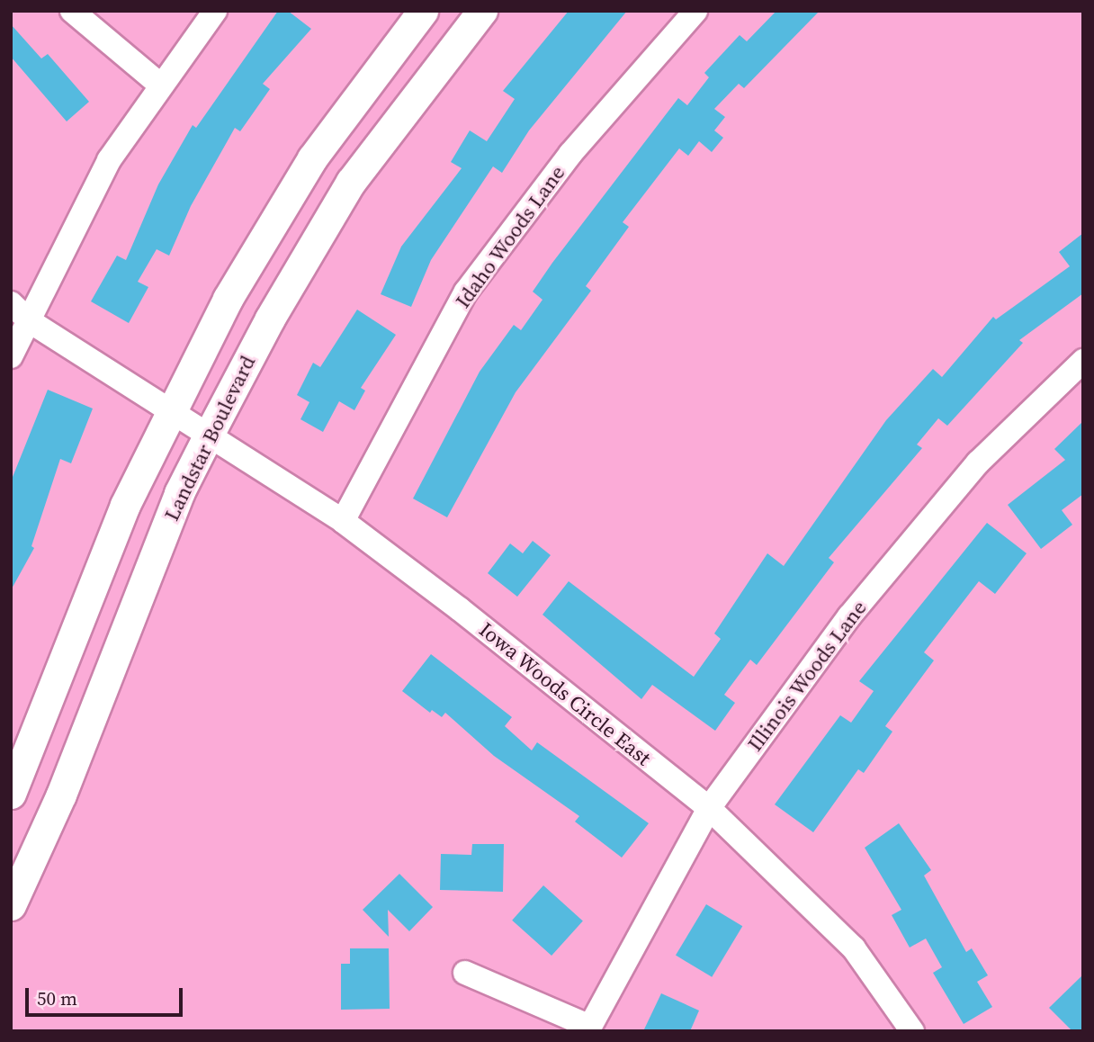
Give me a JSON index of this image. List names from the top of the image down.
{
  "streets": {
    "street": [
      "Idaho Woods Lane",
      "Landstar Boulevard",
      "Illinois Woods Lane",
      "Iowa Woods Circle East"
    ]
  },
  "crossings": [
    ["Idaho Woods Lane", "Iowa Woods Circle East"],
    ["Landstar Boulevard", "Iowa Woods Circle East"],
    ["Illinois Woods Lane", "Iowa Woods Circle East"]
  ],
  "scale_bar": "50 m"
}
